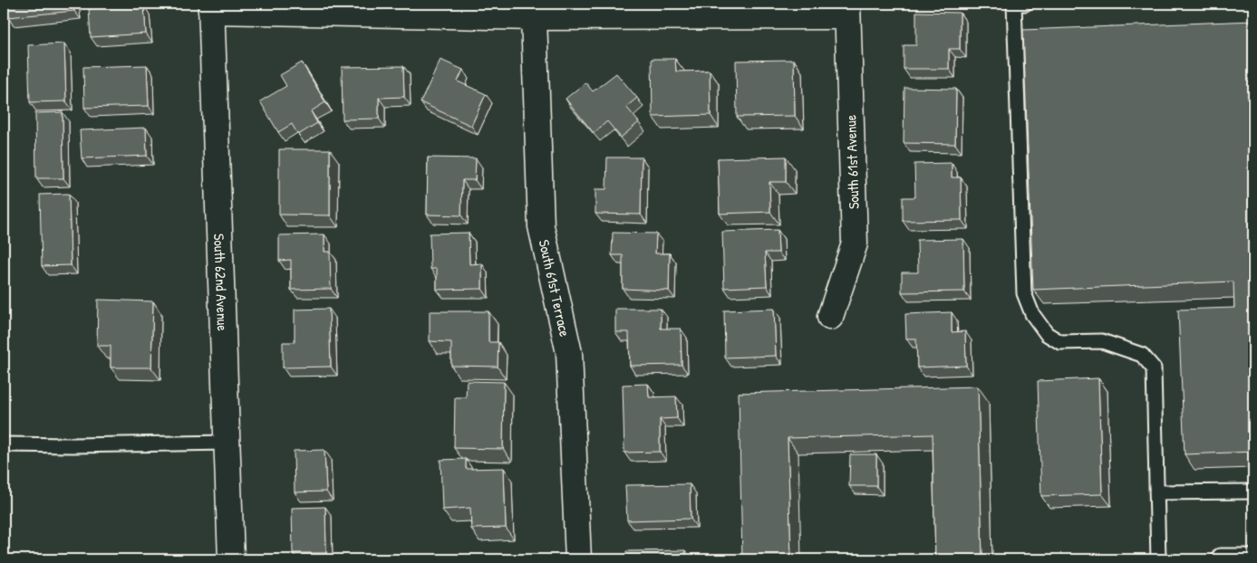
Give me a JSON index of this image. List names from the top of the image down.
{
  "streets": {
    "street": ["South 61st Avenue", "South 62nd Avenue", "South 61st Terrace"]
  }
}
